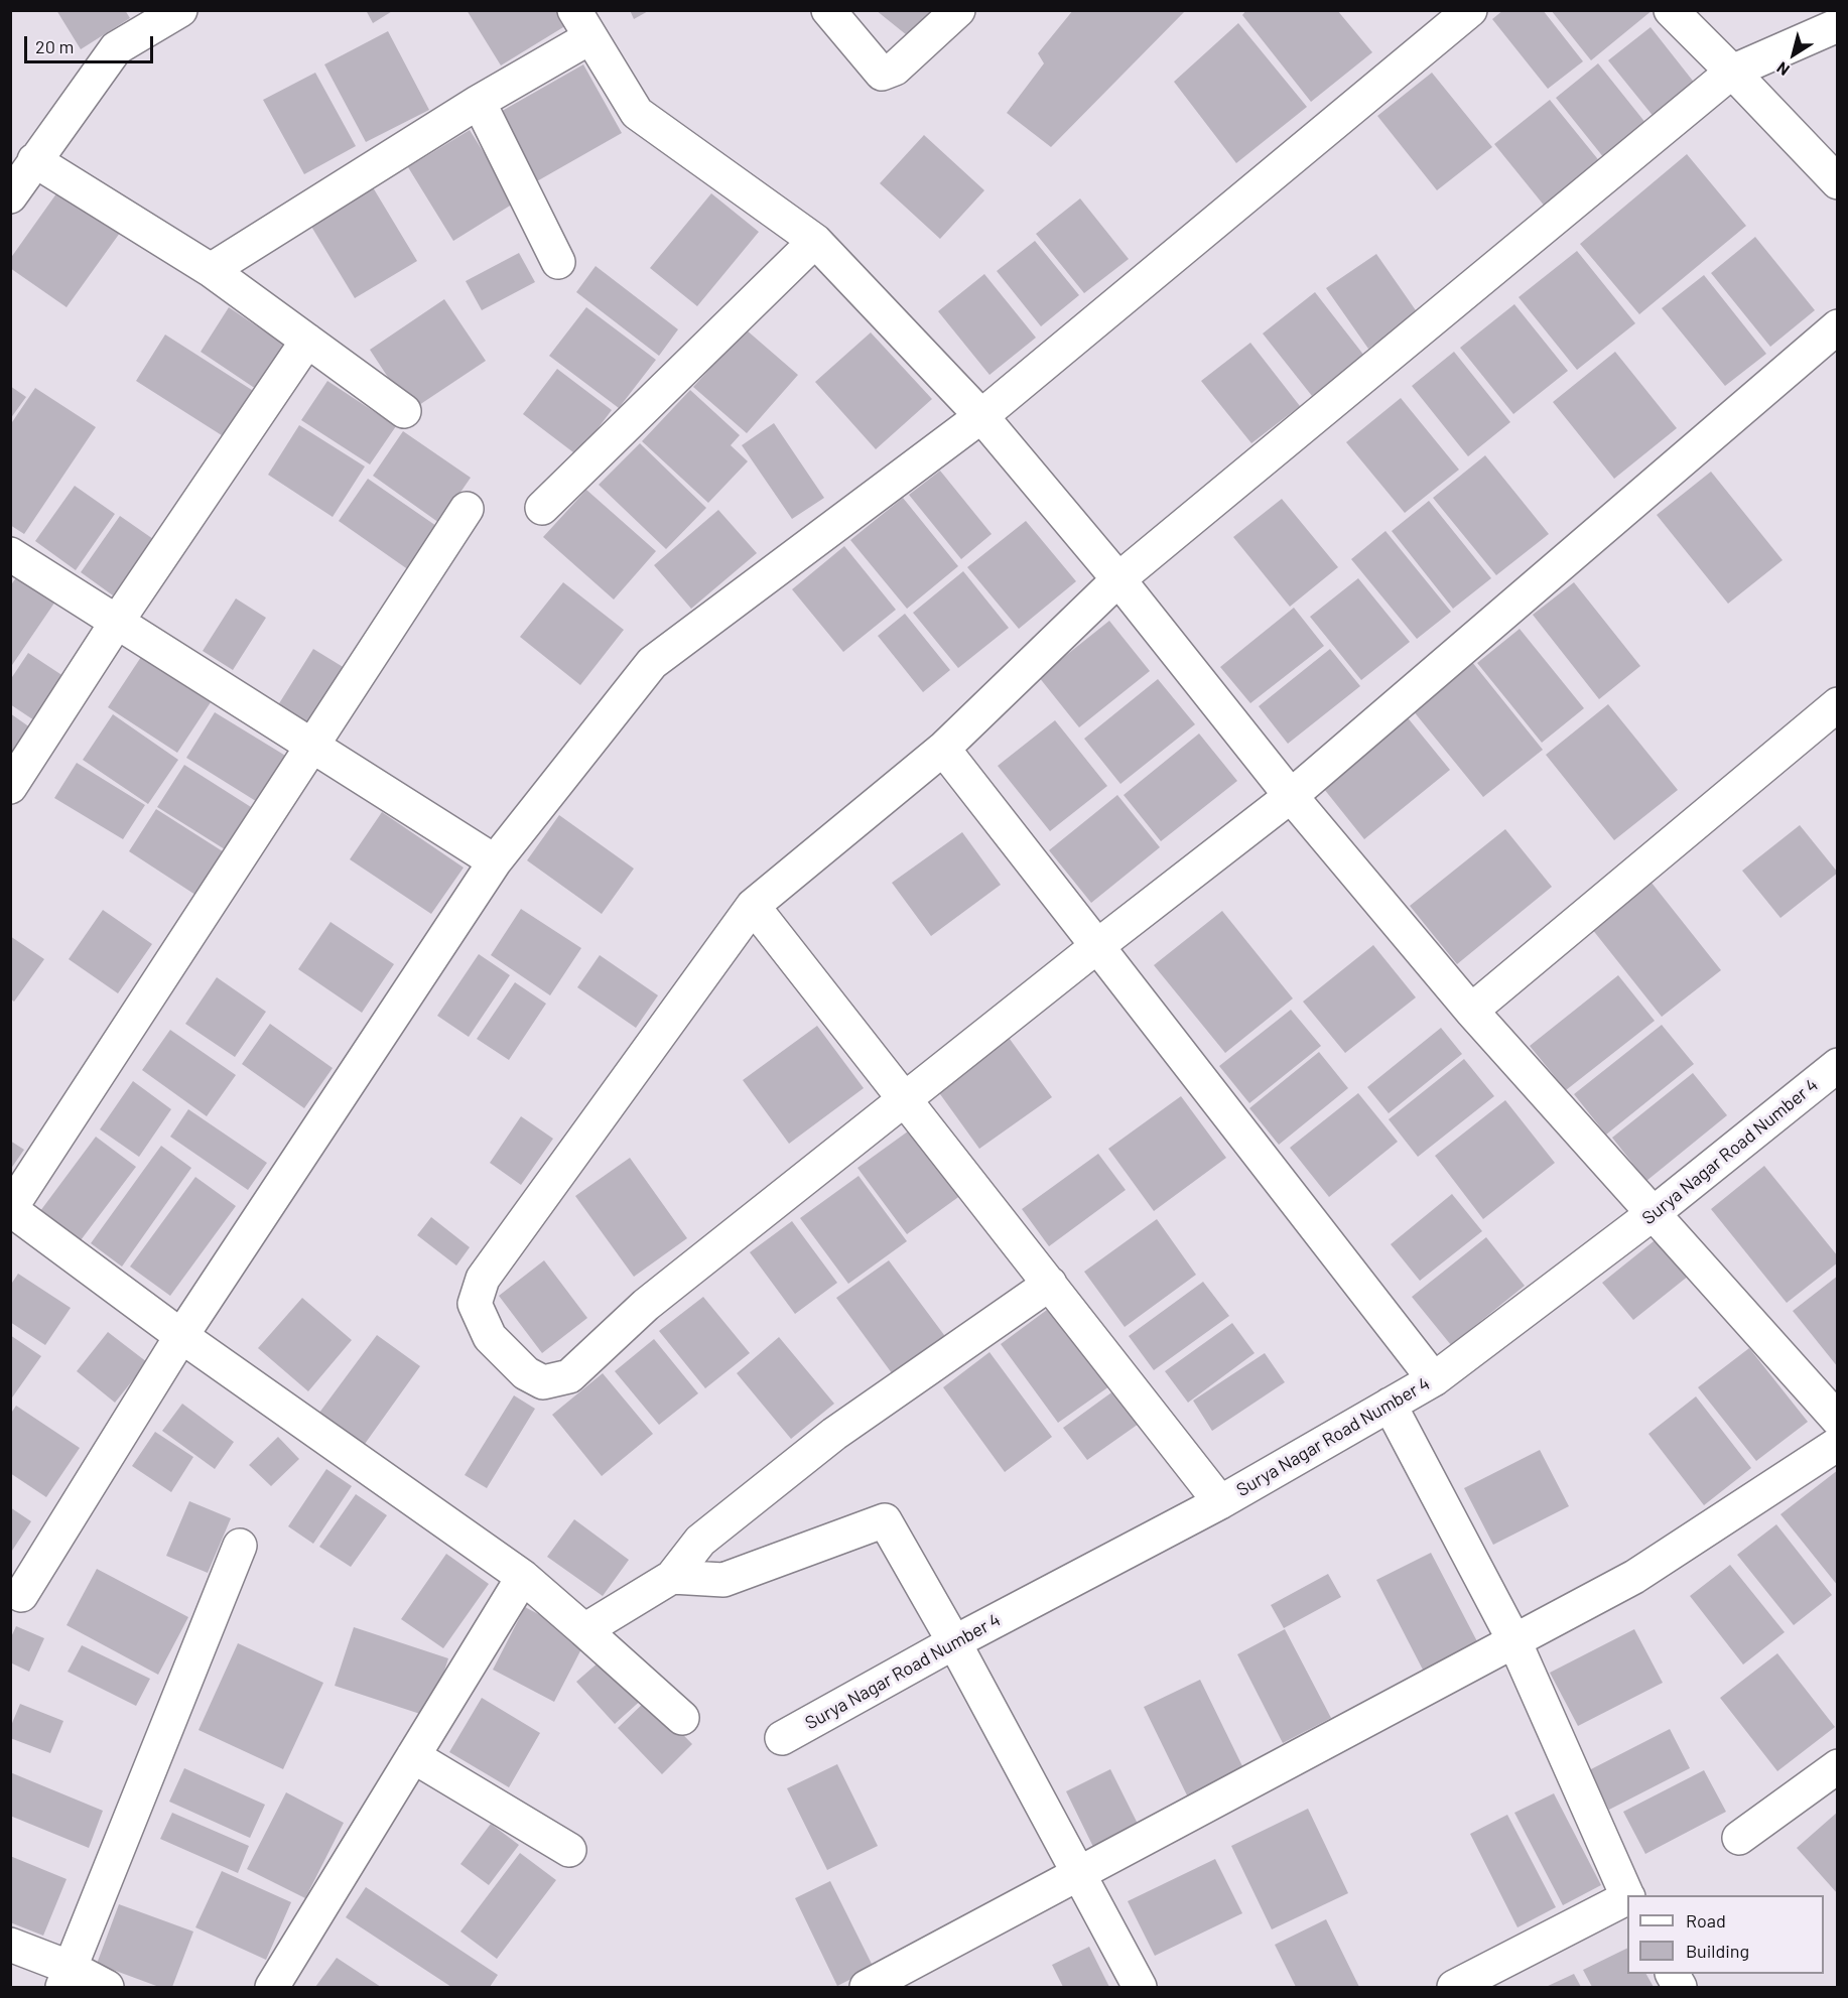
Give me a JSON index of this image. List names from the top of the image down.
{
  "streets": {
    "street": ["Surya Nagar Road Number 4"]
  },
  "legend": ["Road", "Building"],
  "scale_bar": "20 m",
  "north": "bottom left"
}
